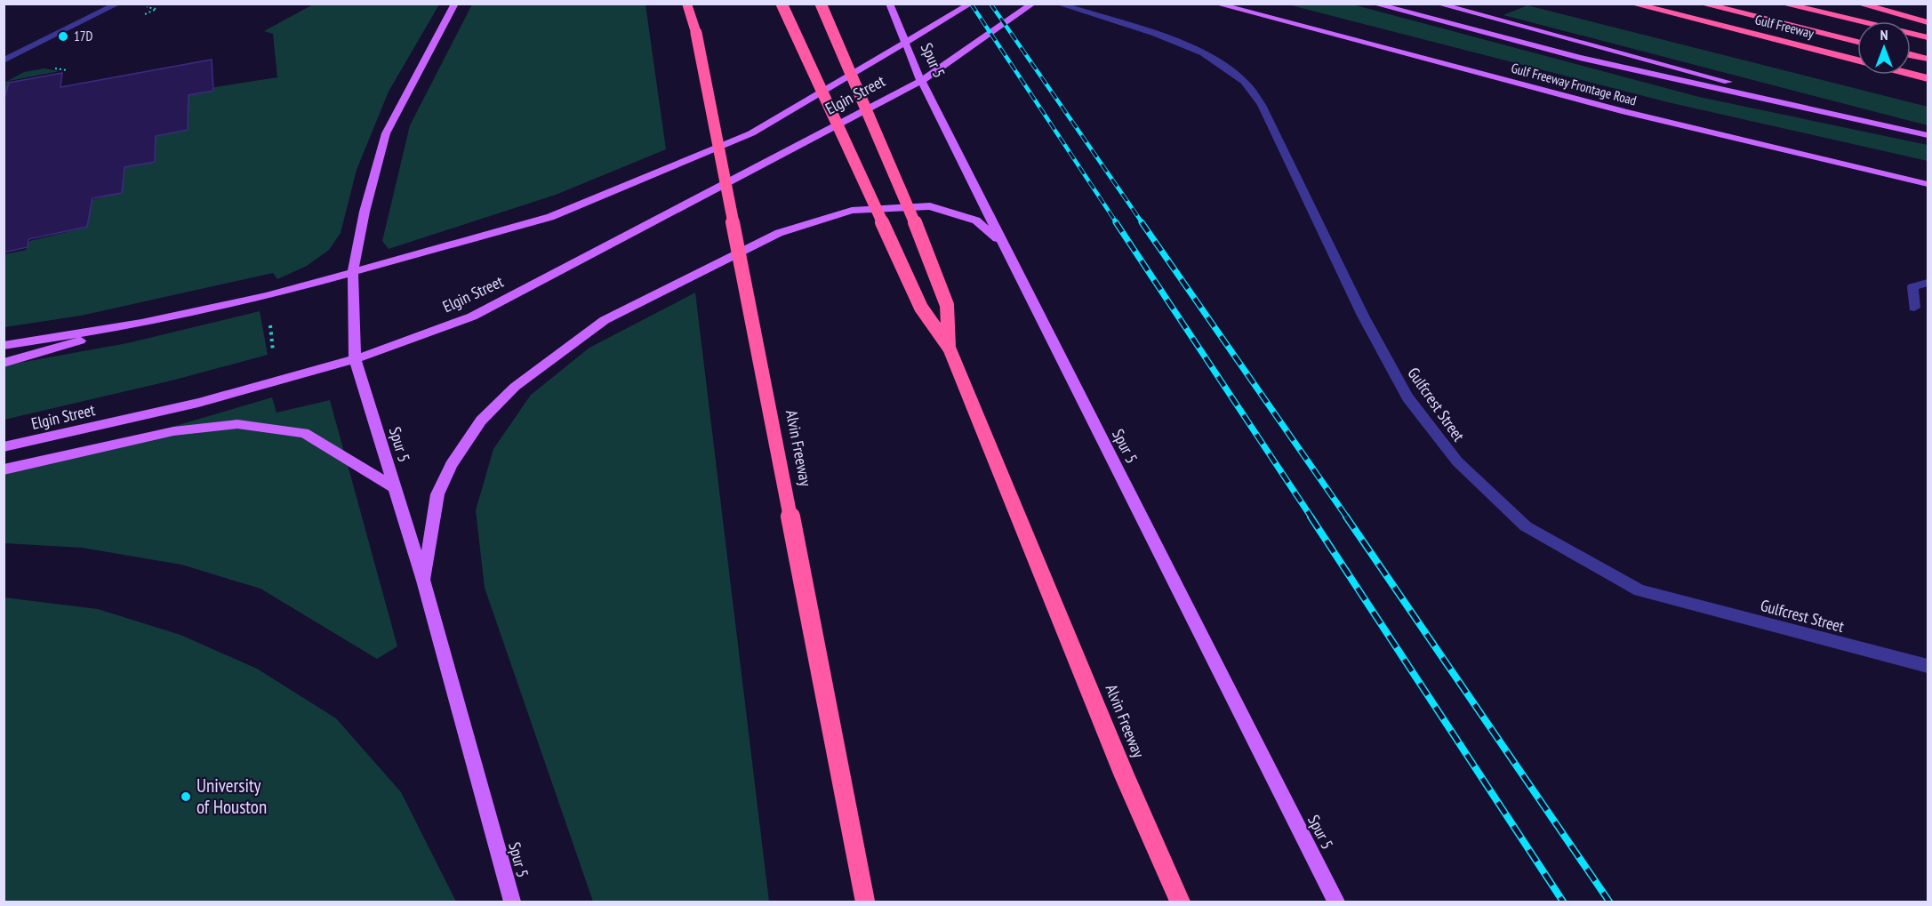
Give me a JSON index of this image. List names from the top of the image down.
{
  "streets": {
    "highway": ["Gulf Freeway", "Alvin Freeway"],
    "main road": ["Spur 5", "Gulf Freeway Frontage Road", "Elgin Street"],
    "street": ["Gulfcrest Street"]
  },
  "crossings": [
    ["Spur 5", "Elgin Street"]
  ],
  "places": ["17D", "University of Houston"],
  "north": "top"
}
